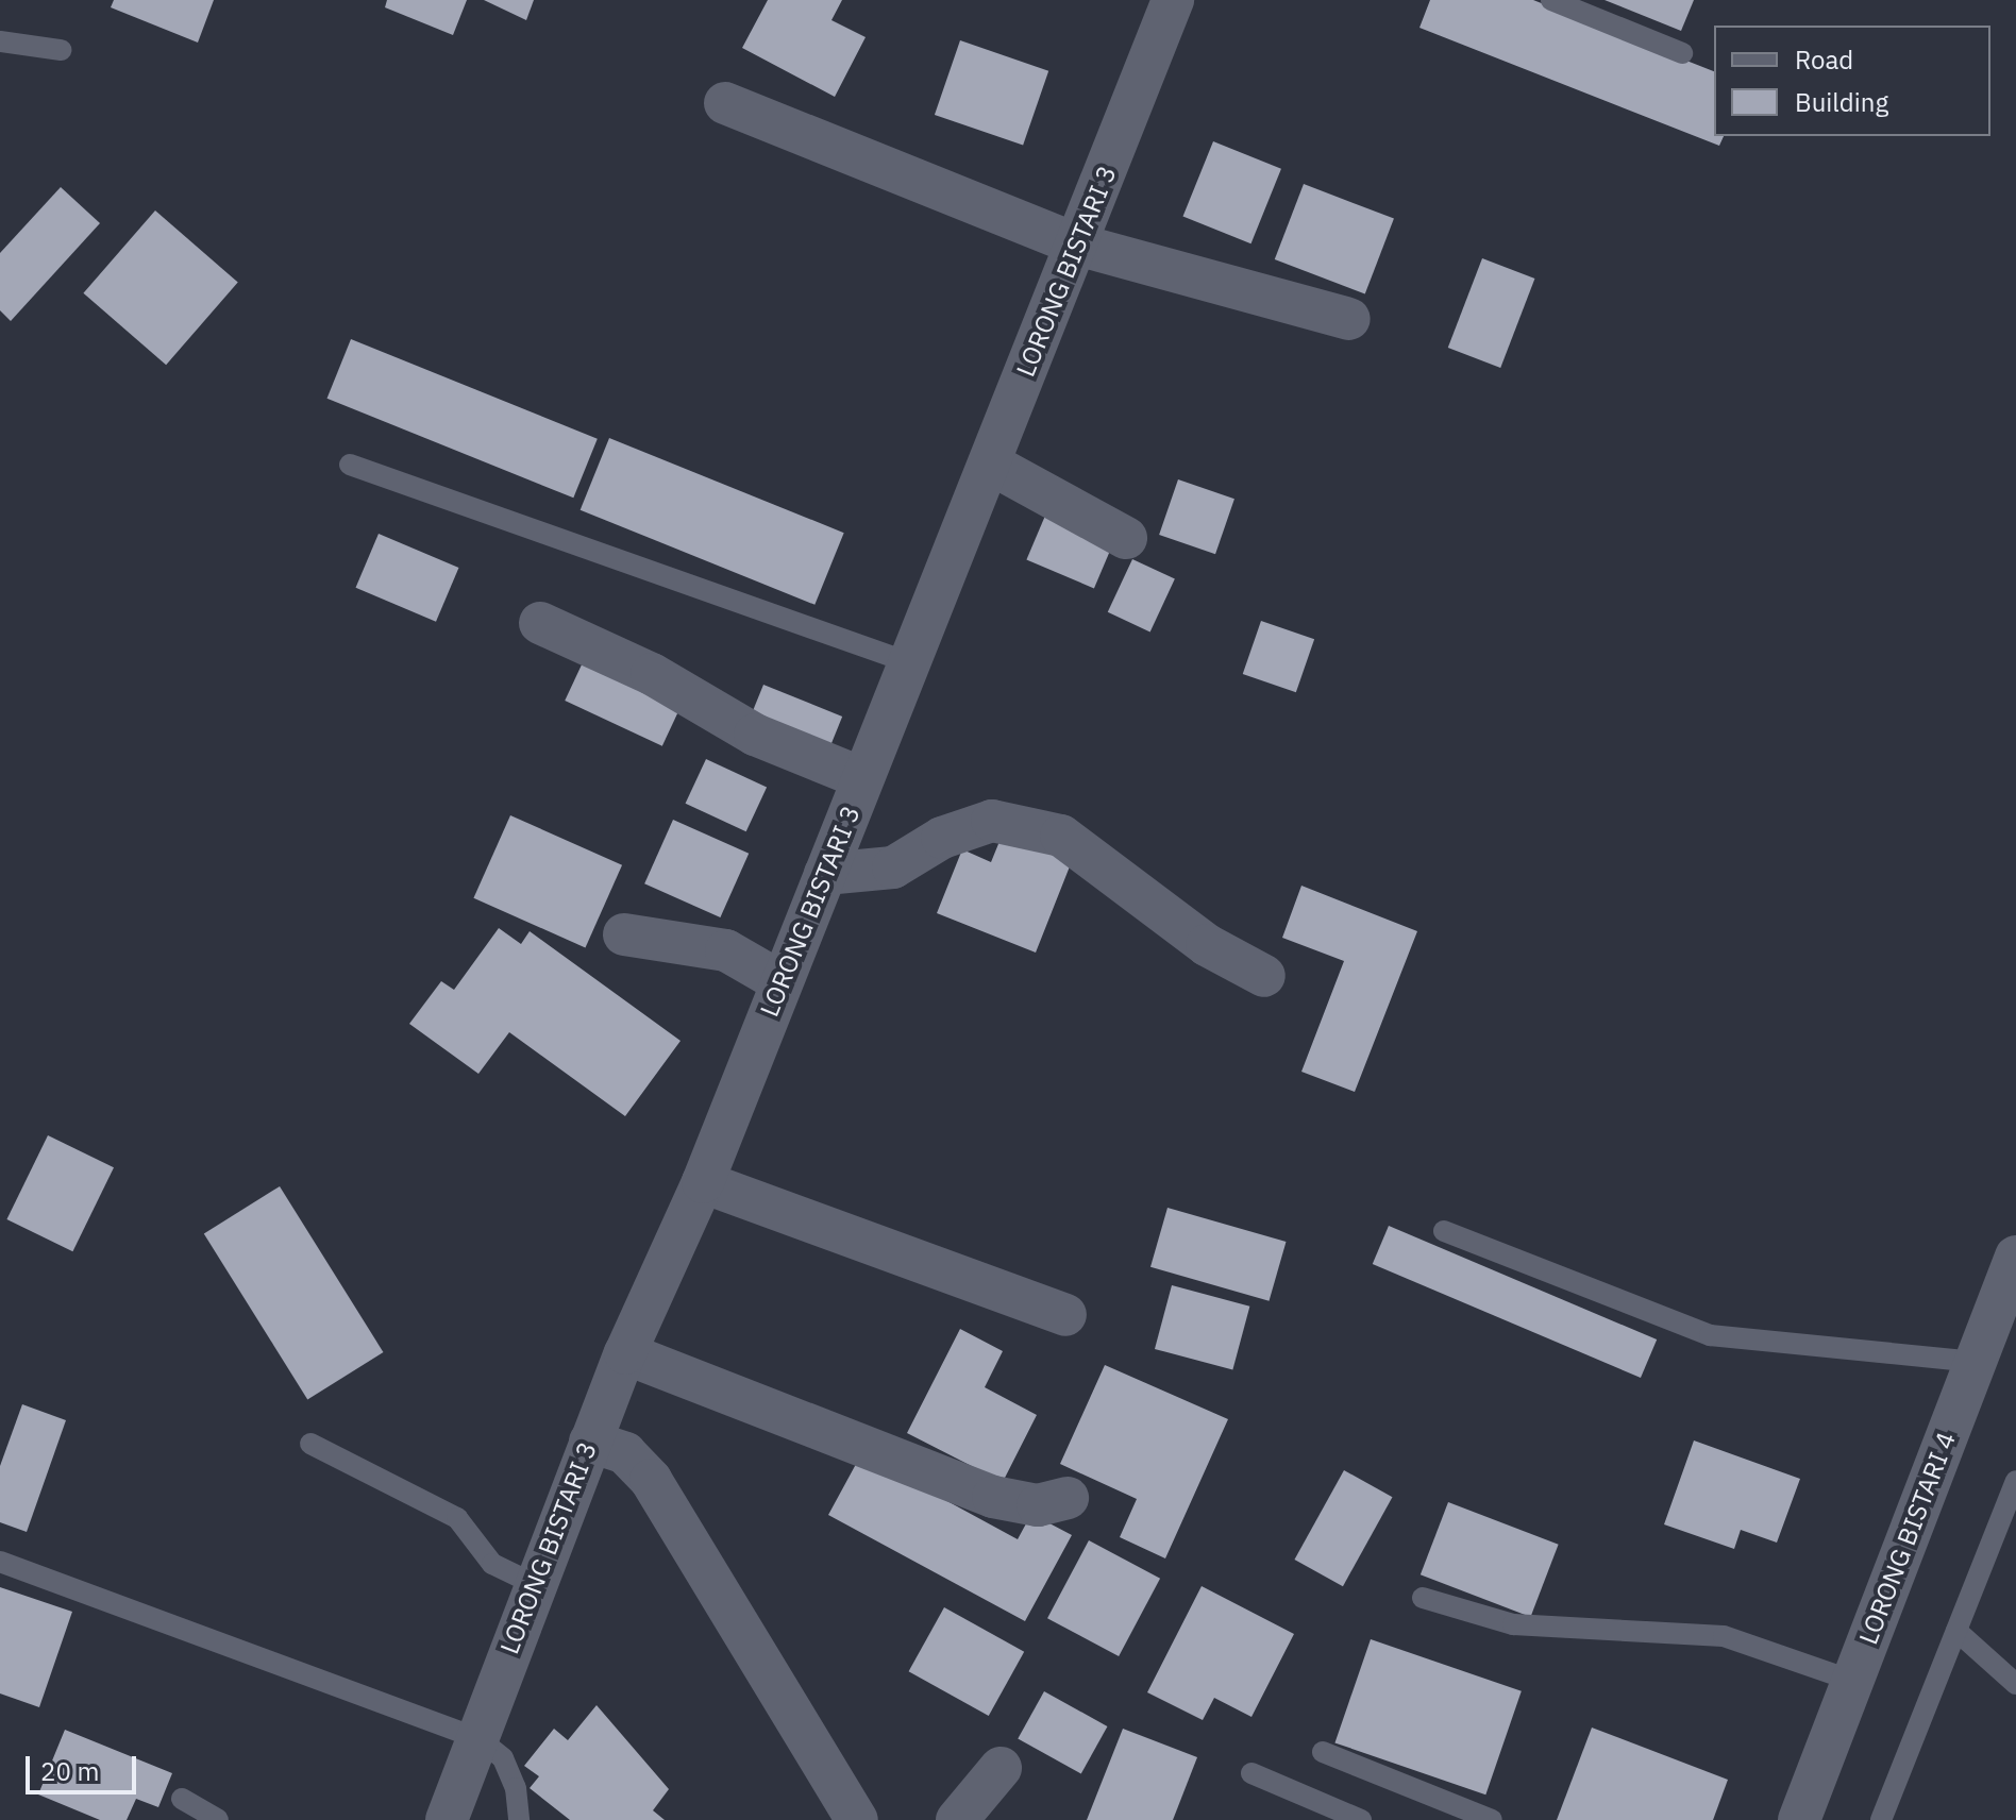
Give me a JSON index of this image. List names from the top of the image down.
{
  "streets": {
    "street": ["LORONG BISTARI 3", "LORONG BISTARI 4"]
  },
  "legend": ["Road", "Building"],
  "scale_bar": "20 m"
}
